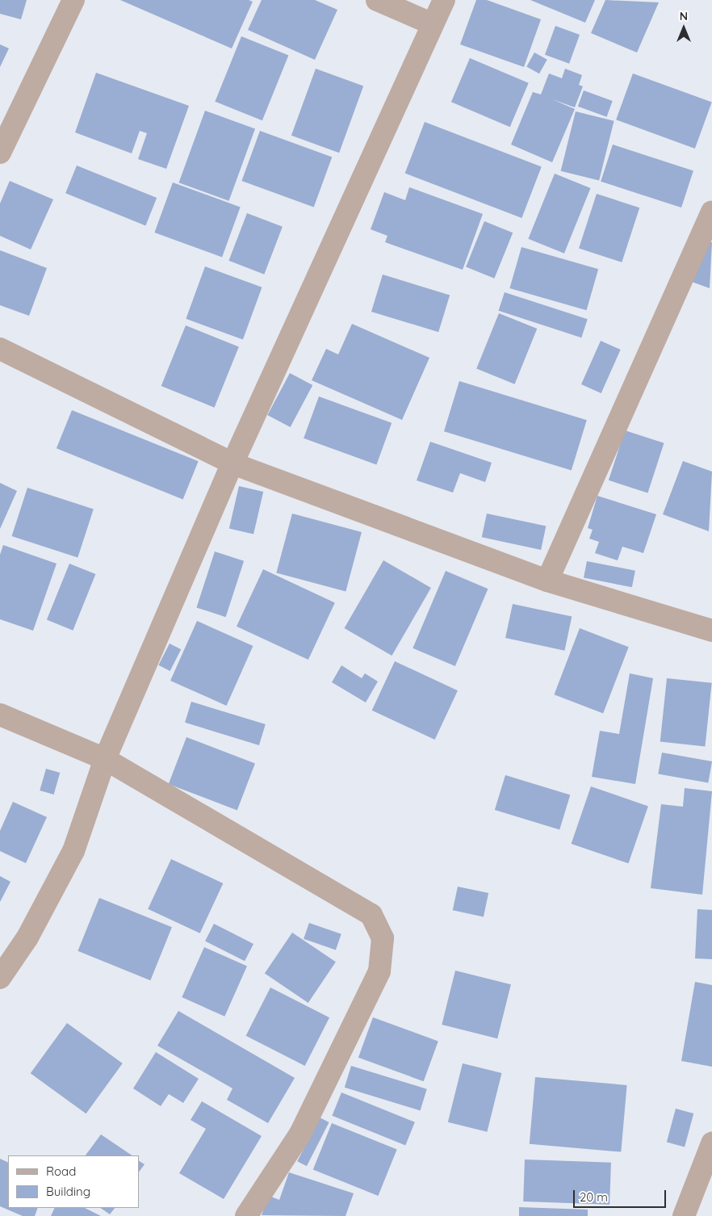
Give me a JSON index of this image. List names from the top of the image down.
{
  "legend": ["Road", "Building"],
  "scale_bar": "20 m",
  "north": "top"
}
